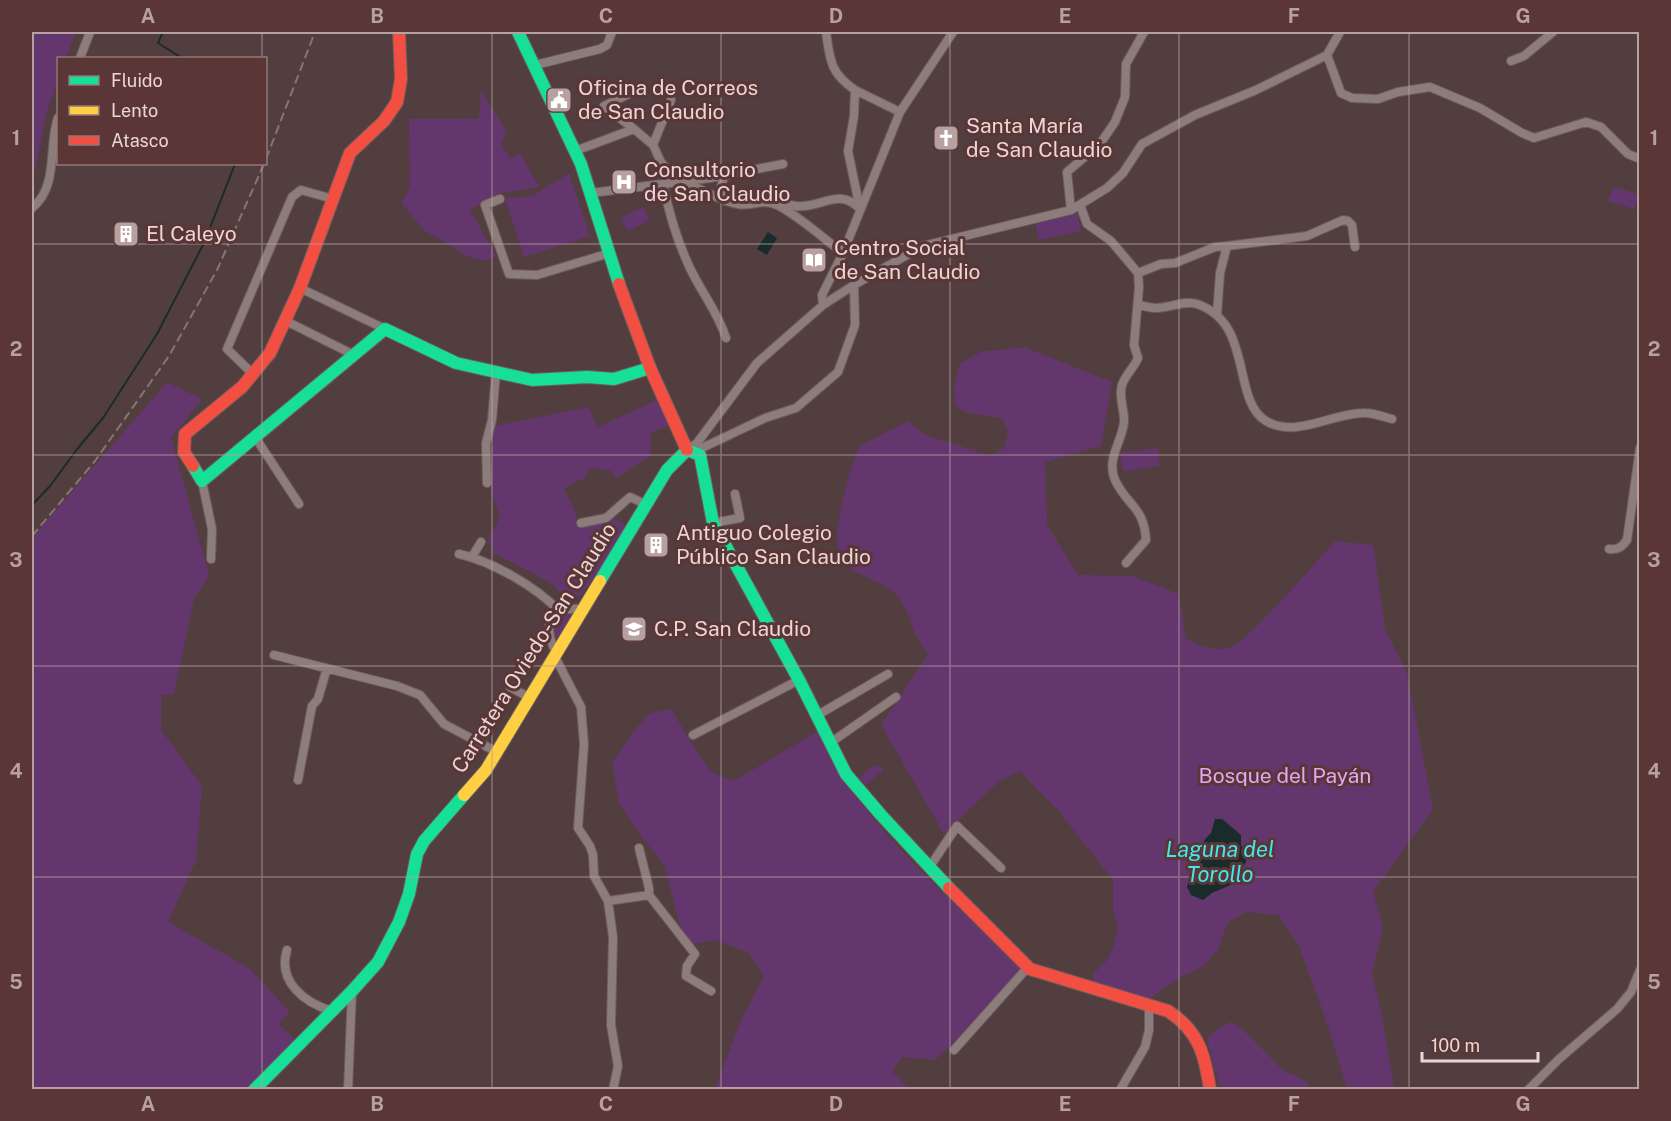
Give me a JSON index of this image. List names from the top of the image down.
{
  "streets": {
    "street": ["Carretera Oviedo-San Claudio"]
  },
  "water": ["Laguna del Torollo"],
  "parks": ["Bosque del Payán"],
  "places": {
    "public building": ["Oficina de Correos de San Claudio"],
    "church": ["Santa María de San Claudio"],
    "hospital": ["Consultorio de San Claudio"],
    "building": ["El Caleyo", "Antiguo Colegio Público San Claudio"],
    "library": ["Centro Social de San Claudio"],
    "school or university": ["C.P. San Claudio"]
  },
  "legend": ["Fluido", "Lento", "Atasco"],
  "scale_bar": "100 m",
  "grid": {
    "columns": [
      "A",
      "B",
      "C",
      "D",
      "E",
      "F",
      "G"
    ],
    "rows": [
      "1",
      "2",
      "3",
      "4",
      "5"
    ]
  }
}
